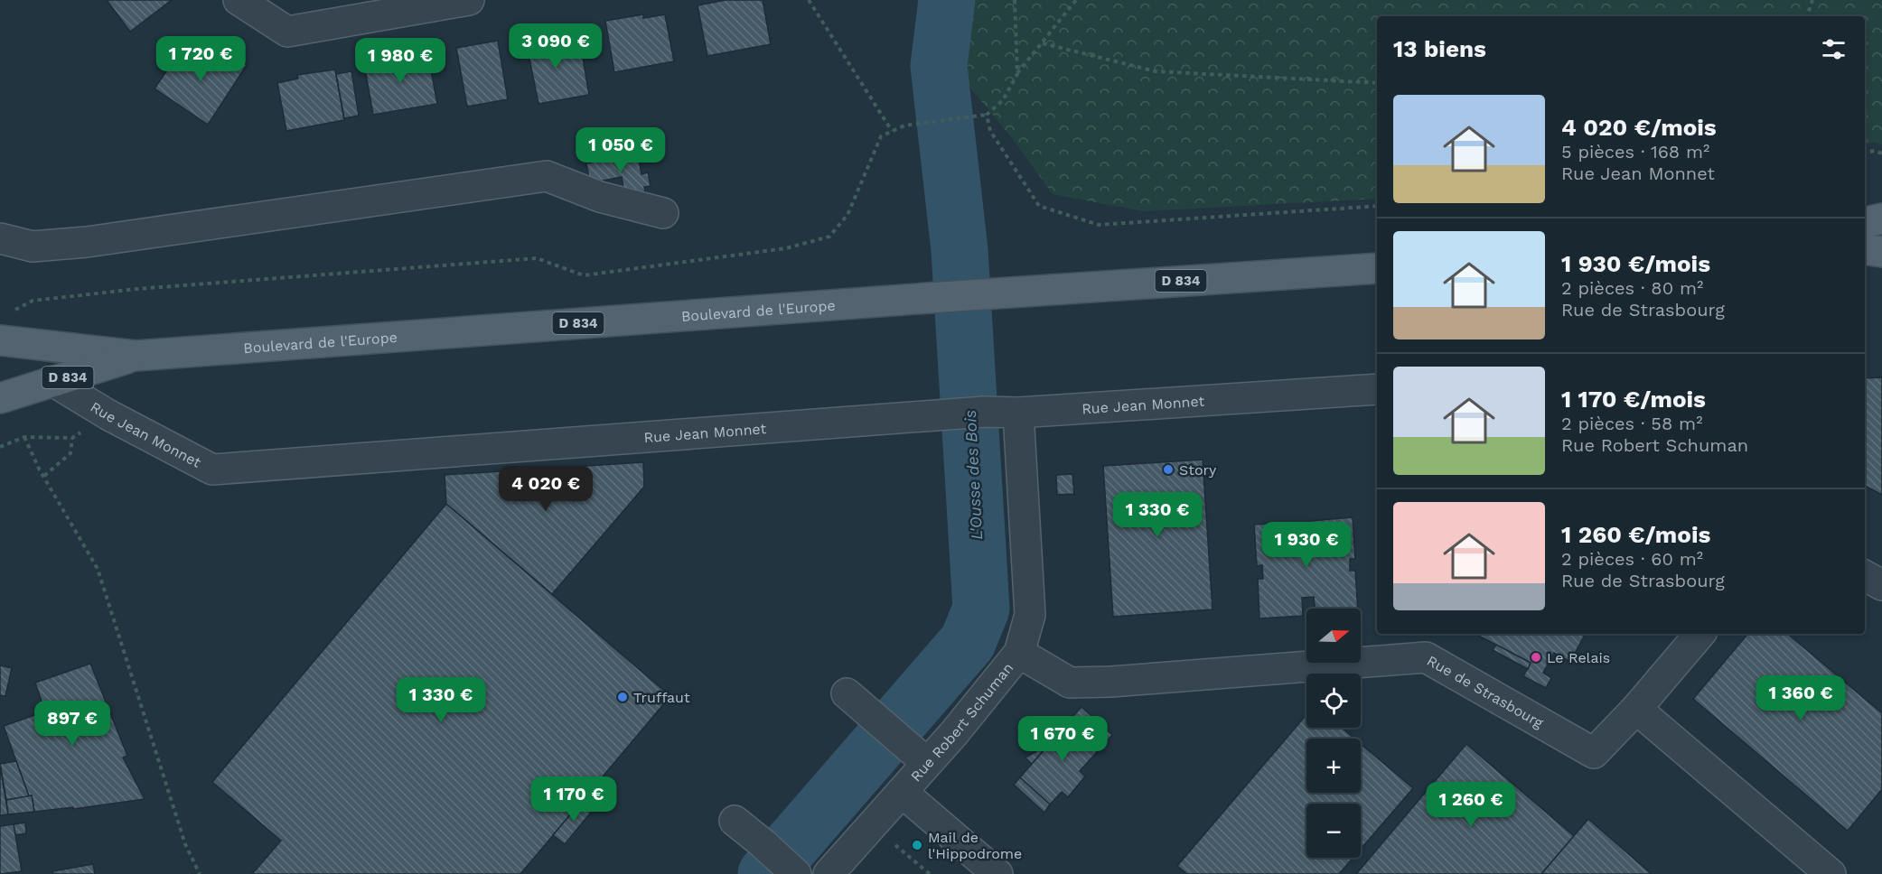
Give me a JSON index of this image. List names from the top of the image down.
{
  "streets": {
    "main road": ["D 834", "Boulevard de l'Europe"],
    "street": ["Rue Jean Monnet", "Rue de Strasbourg", "Rue Robert Schuman"]
  },
  "crossings": [
    ["Boulevard de l'Europe", "Rue Jean Monnet"],
    ["Rue Jean Monnet", "Rue Robert Schuman"],
    ["Rue de Strasbourg", "Rue Robert Schuman"]
  ],
  "water": ["L'Ousse des Bois"],
  "places": [
    "Story",
    "Le Relais",
    "Truffaut",
    "Mail de l'Hippodrome"
  ],
  "north": "right",
  "page": {
    "heading": "13 biens",
    "price": [
      "3 090 €",
      "1 720 €",
      "1 980 €",
      "1 050 €",
      "4 020 €",
      "1 330 €",
      "1 930 €",
      "1 360 €",
      "1 330 €",
      "897 €",
      "1 670 €",
      "1 170 €",
      "1 260 €"
    ],
    "list": [
      {
        "name": "4 020 €/mois",
        "note": "5 pièces · 168 m² · Rue Jean Monnet"
      },
      {
        "name": "1 930 €/mois",
        "note": "2 pièces · 80 m² · Rue de Strasbourg"
      },
      {
        "name": "1 170 €/mois",
        "note": "2 pièces · 58 m² · Rue Robert Schuman"
      },
      {
        "name": "1 260 €/mois",
        "note": "2 pièces · 60 m² · Rue de Strasbourg"
      }
    ],
    "map_buttons": ["+", "−"]
  }
}
